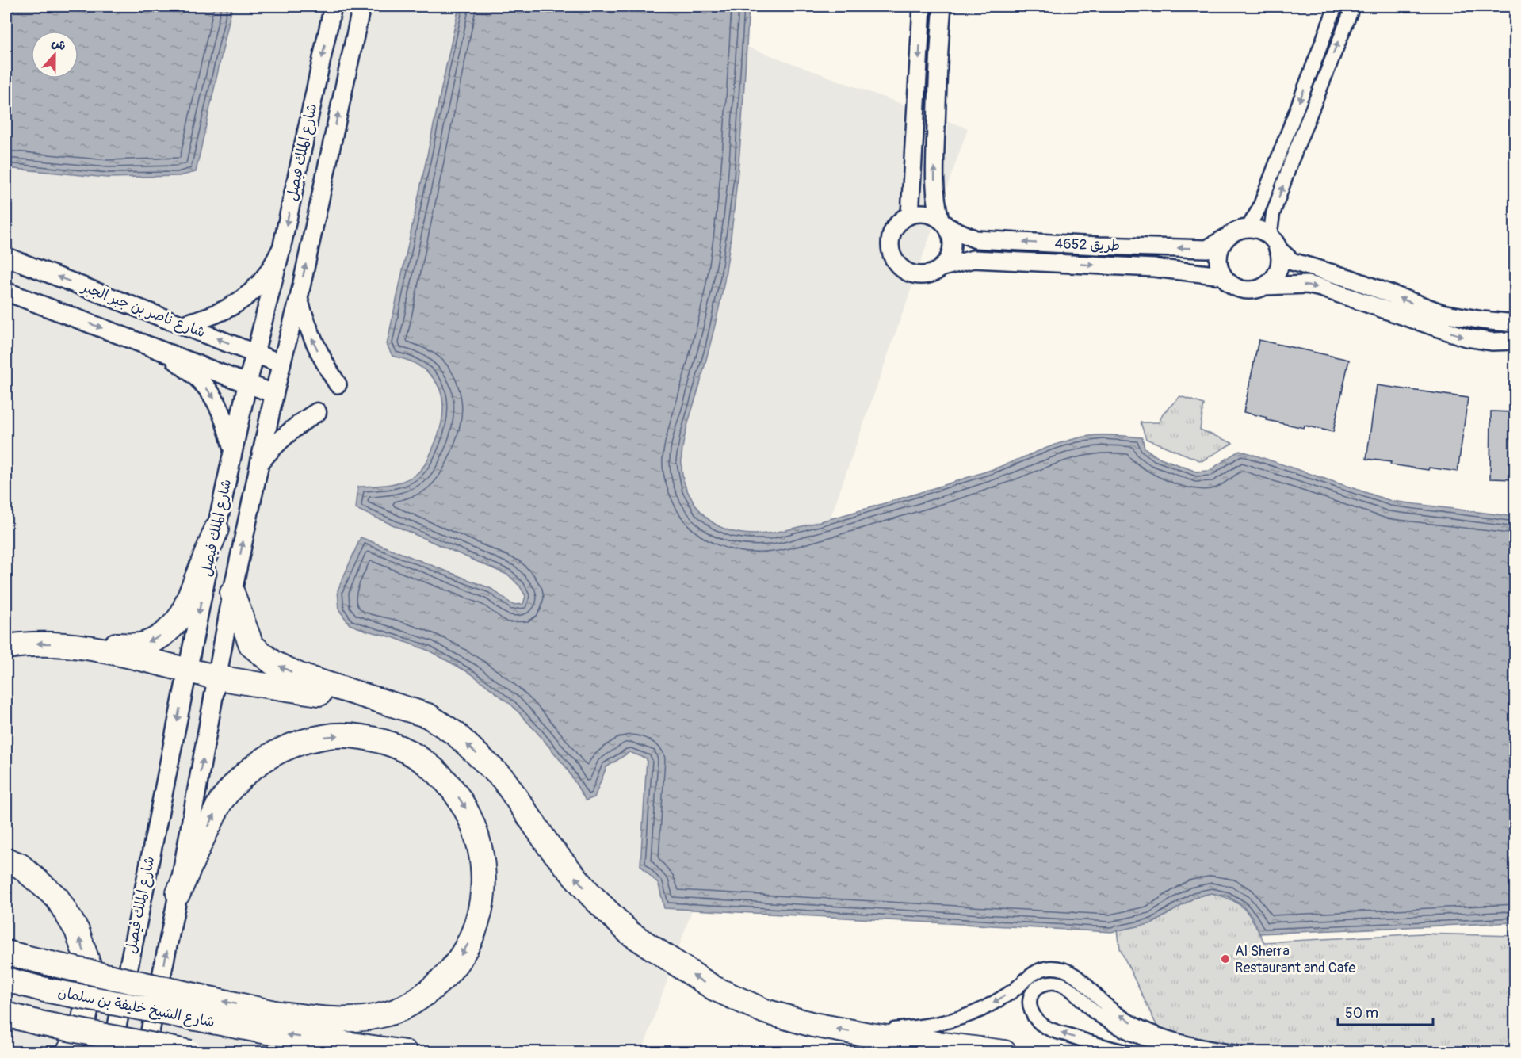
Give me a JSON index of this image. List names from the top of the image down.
{
  "streets": {
    "highway": ["شارع الشيخ خليفة بن سلمان"],
    "main road": ["شارع الملك فيصل", "شارع ناصر بن جبر الجبر"],
    "street": ["طريق 4652"]
  },
  "crossings": [
    ["شارع الملك فيصل", "شارع ناصر بن جبر الجبر"]
  ],
  "places": ["Al Sherra Restaurant and Cafe"],
  "scale_bar": "50 m",
  "north": "top"
}
